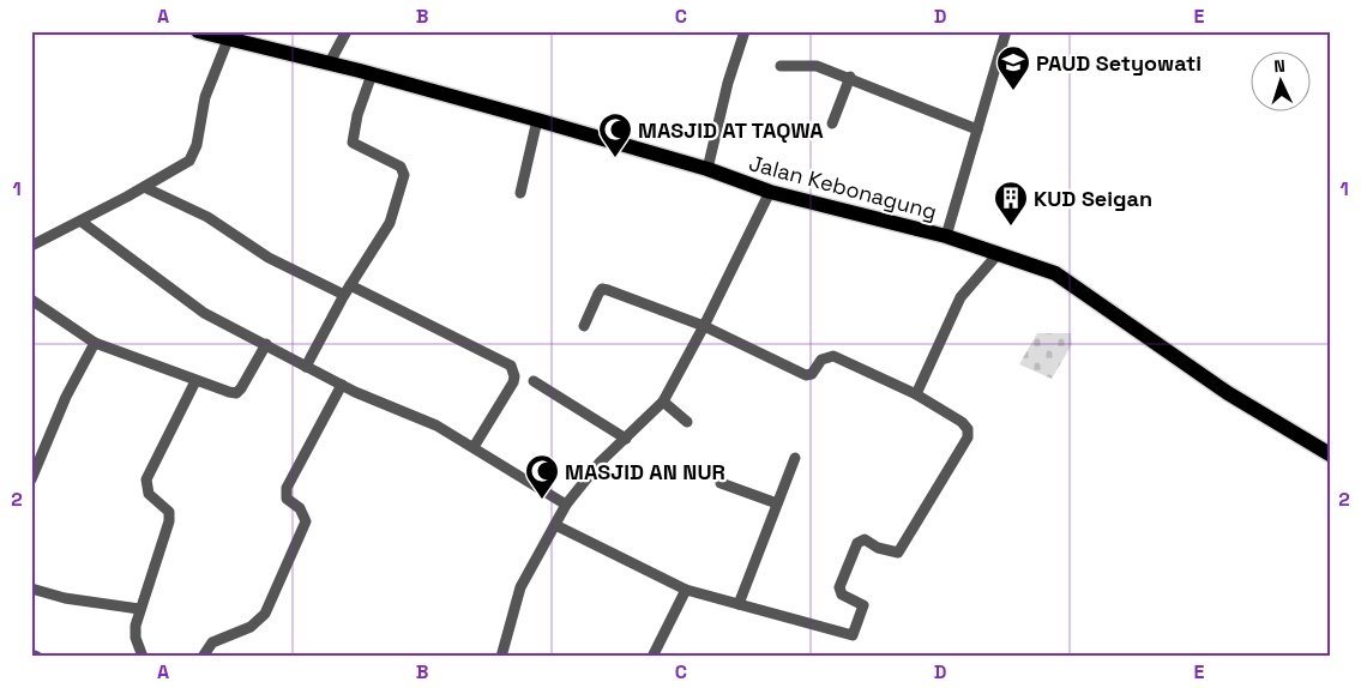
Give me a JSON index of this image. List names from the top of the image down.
{
  "streets": {
    "main road": ["Jalan Kebonagung"]
  },
  "places": {
    "school or university": ["PAUD Setyowati"],
    "mosque": ["MASJID AT TAQWA", "MASJID AN NUR"],
    "building": ["KUD Seigan"]
  },
  "north": "top",
  "grid": {
    "columns": [
      "A",
      "B",
      "C",
      "D",
      "E"
    ],
    "rows": ["1", "2"]
  }
}
